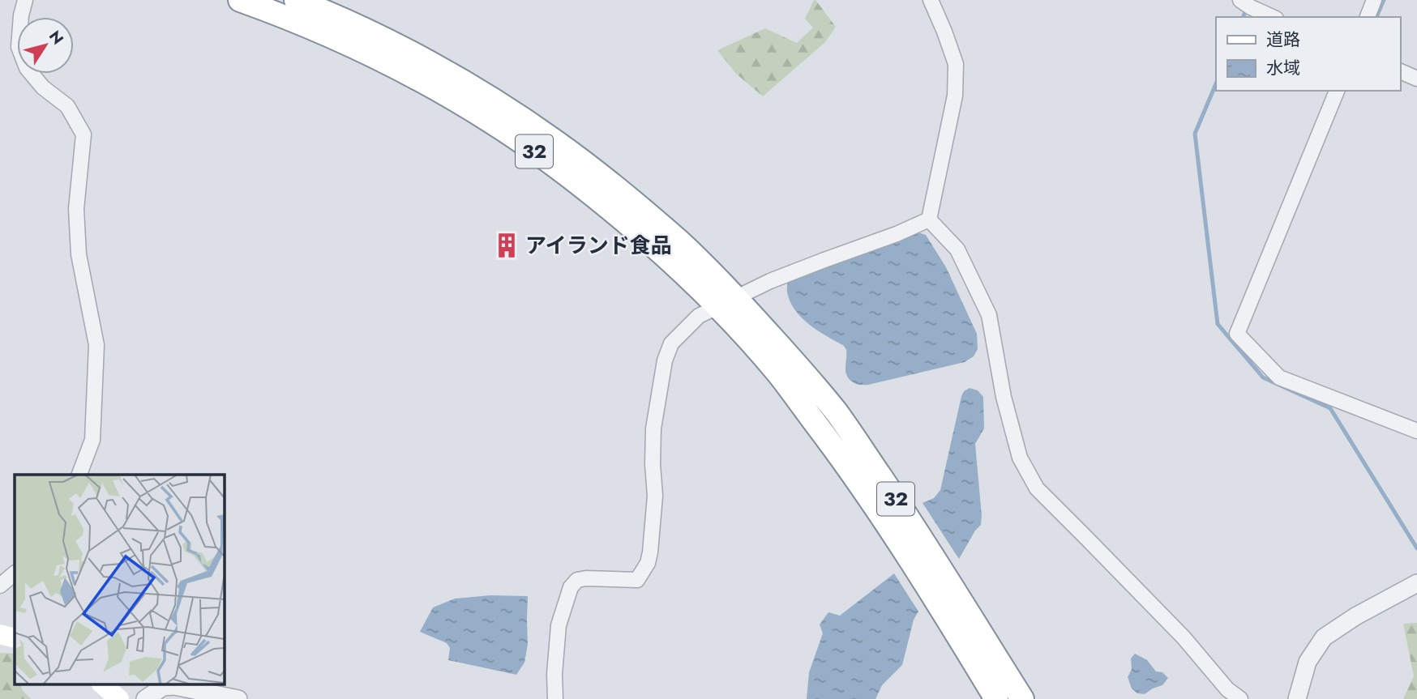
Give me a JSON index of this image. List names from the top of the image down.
{
  "streets": {
    "highway": ["32"]
  },
  "places": {
    "building": ["アイランド食品"]
  },
  "legend": ["道路", "水域"],
  "north": "top right"
}
